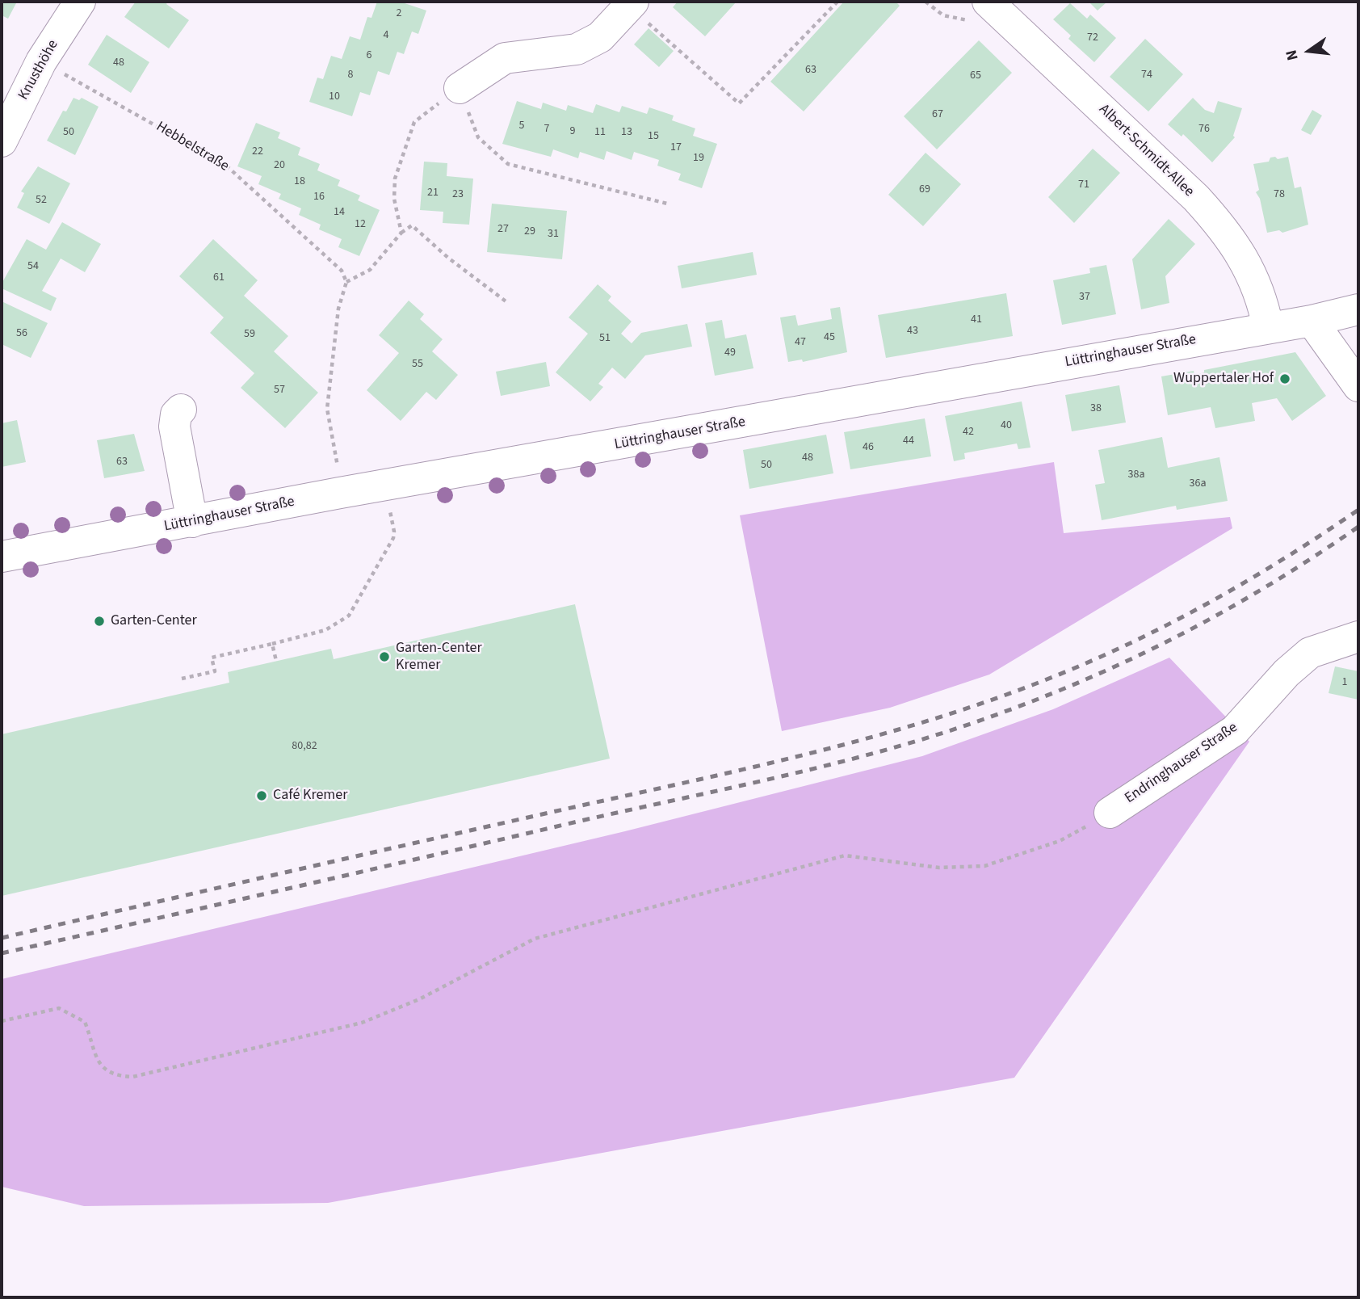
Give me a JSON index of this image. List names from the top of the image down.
{
  "streets": {
    "street": [
      "Knusthöhe",
      "Albert-Schmidt-Allee",
      "Lüttringhauser Straße",
      "Endringhauser Straße"
    ],
    "path": ["Hebbelstraße"]
  },
  "crossings": [
    ["Knusthöhe", "Hebbelstraße"],
    ["Albert-Schmidt-Allee", "Lüttringhauser Straße"]
  ],
  "places": [
    "Wuppertaler Hof",
    "Garten-Center",
    "Garten-Center Kremer",
    "Café Kremer"
  ],
  "house_numbers": [
    "2",
    "4",
    "72",
    "6",
    "48",
    "63",
    "8",
    "74",
    "65",
    "10",
    "67",
    "5",
    "7",
    "76",
    "9",
    "50",
    "11",
    "13",
    "15",
    "17",
    "22",
    "19",
    "20",
    "18",
    "71",
    "69",
    "21",
    "23",
    "78",
    "16",
    "52",
    "14",
    "12",
    "27",
    "29",
    "31",
    "54",
    "61",
    "37",
    "41",
    "43",
    "56",
    "59",
    "45",
    "51",
    "47",
    "49",
    "55",
    "57",
    "38",
    "40",
    "42",
    "44",
    "46",
    "48",
    "63",
    "50",
    "38a",
    "36a",
    "1",
    "80,82"
  ],
  "north": "left"
}
